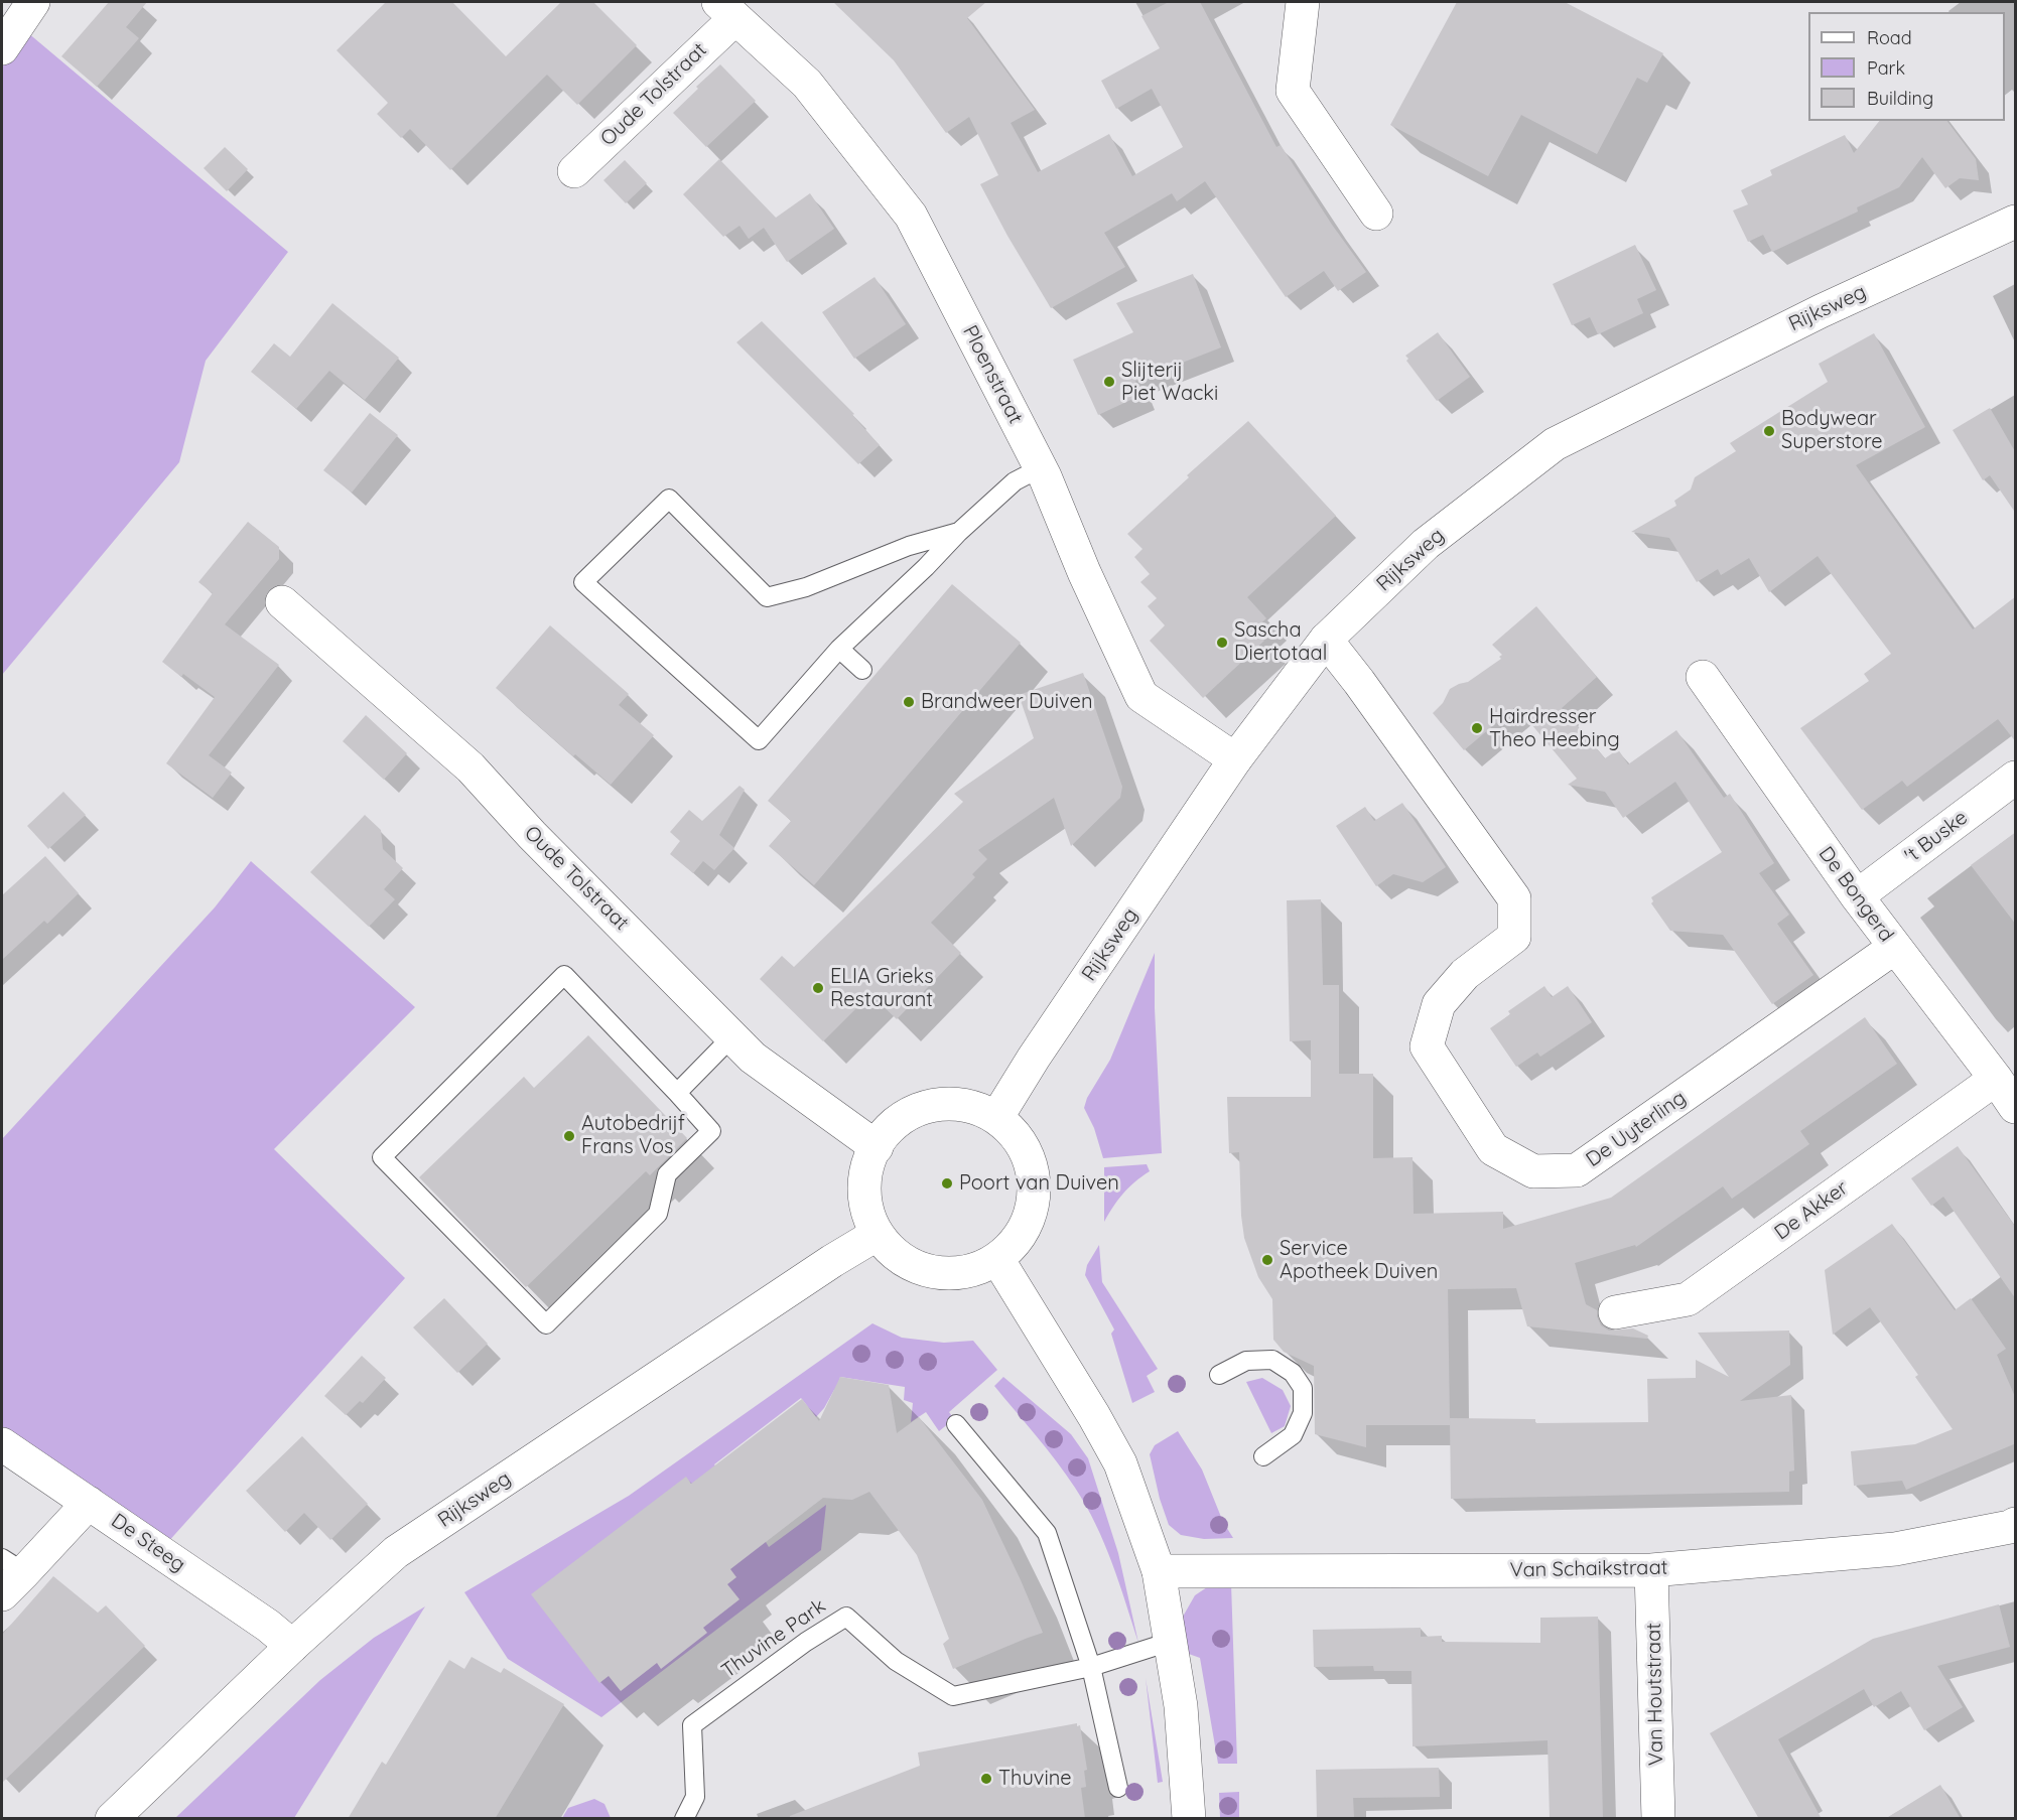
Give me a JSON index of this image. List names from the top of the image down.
{
  "streets": {
    "street": [
      "Oude Tolstraat",
      "Rijksweg",
      "Ploenstraat",
      "'t Buske",
      "De Bongerd",
      "De Uyterling",
      "De Akker",
      "De Steeg",
      "Van Schaikstraat",
      "Van Houtstraat"
    ],
    "lane": ["Thuvine Park"]
  },
  "crossings": [
    ["Oude Tolstraat", "Rijksweg"],
    ["Oude Tolstraat", "Ploenstraat"],
    ["Rijksweg", "Ploenstraat"],
    ["Rijksweg", "De Uyterling"],
    ["Rijksweg", "De Steeg"],
    ["'t Buske", "De Bongerd"],
    ["De Bongerd", "De Uyterling"],
    ["De Bongerd", "De Akker"],
    ["Van Schaikstraat", "Van Houtstraat"]
  ],
  "places": [
    "Slijterij Piet Wacki",
    "Bodywear Superstore",
    "Sascha Diertotaal",
    "Brandweer Duiven",
    "Hairdresser Theo Heebing",
    "ELIA Grieks Restaurant",
    "Autobedrijf Frans Vos",
    "Poort van Duiven",
    "Service Apotheek Duiven",
    "Thuvine"
  ],
  "legend": ["Road", "Park", "Building"]
}
